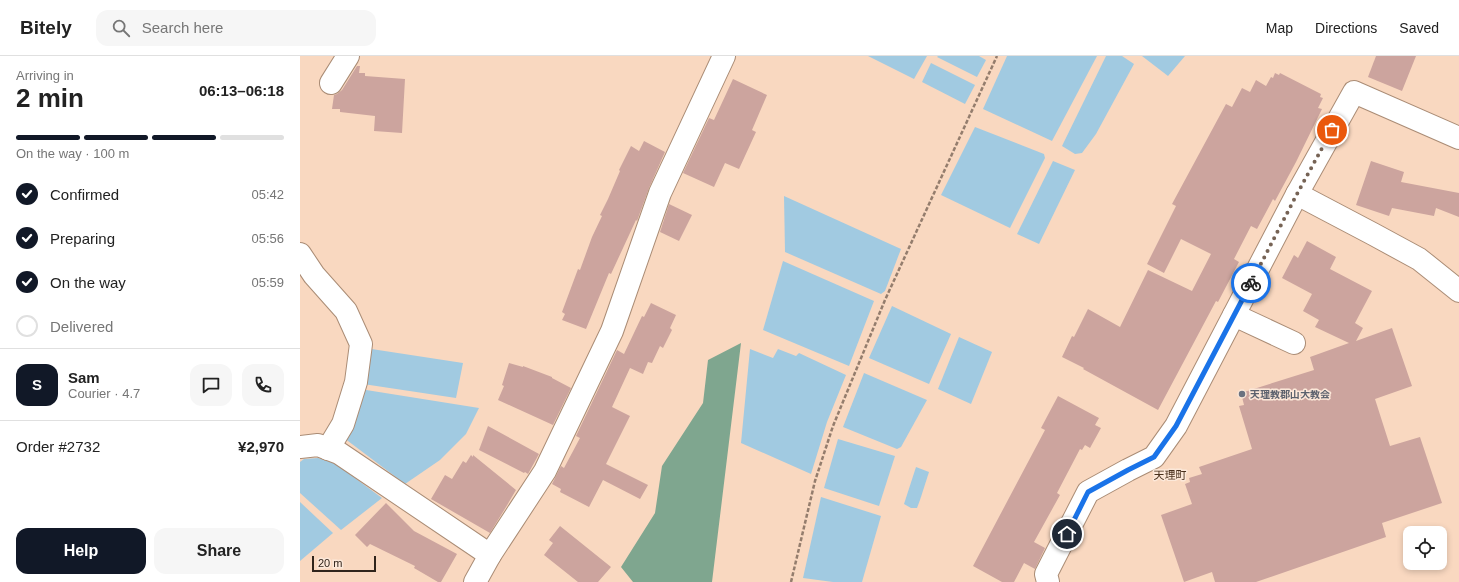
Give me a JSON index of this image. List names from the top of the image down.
{
  "districts": ["天理町"],
  "places": ["天理教郡山大教会"],
  "scale_bar": "20 m",
  "page": {
    "header": "Bitely",
    "search": "Search here",
    "nav": ["Map", "Directions", "Saved"],
    "heading": ["2 min", "Arriving in", "06:13–06:18"],
    "panel": [
      "Sam",
      "Courier · 4.7",
      "Order #2732",
      "¥2,970"
    ],
    "bar": "On the way · 100 m",
    "list": [
      ["Confirmed", "05:42"],
      ["Preparing", "05:56"],
      ["On the way", "05:59"],
      "Delivered"
    ],
    "round": "S",
    "buttons": ["Help", "Share"],
    "scale": "20 m"
  }
}
